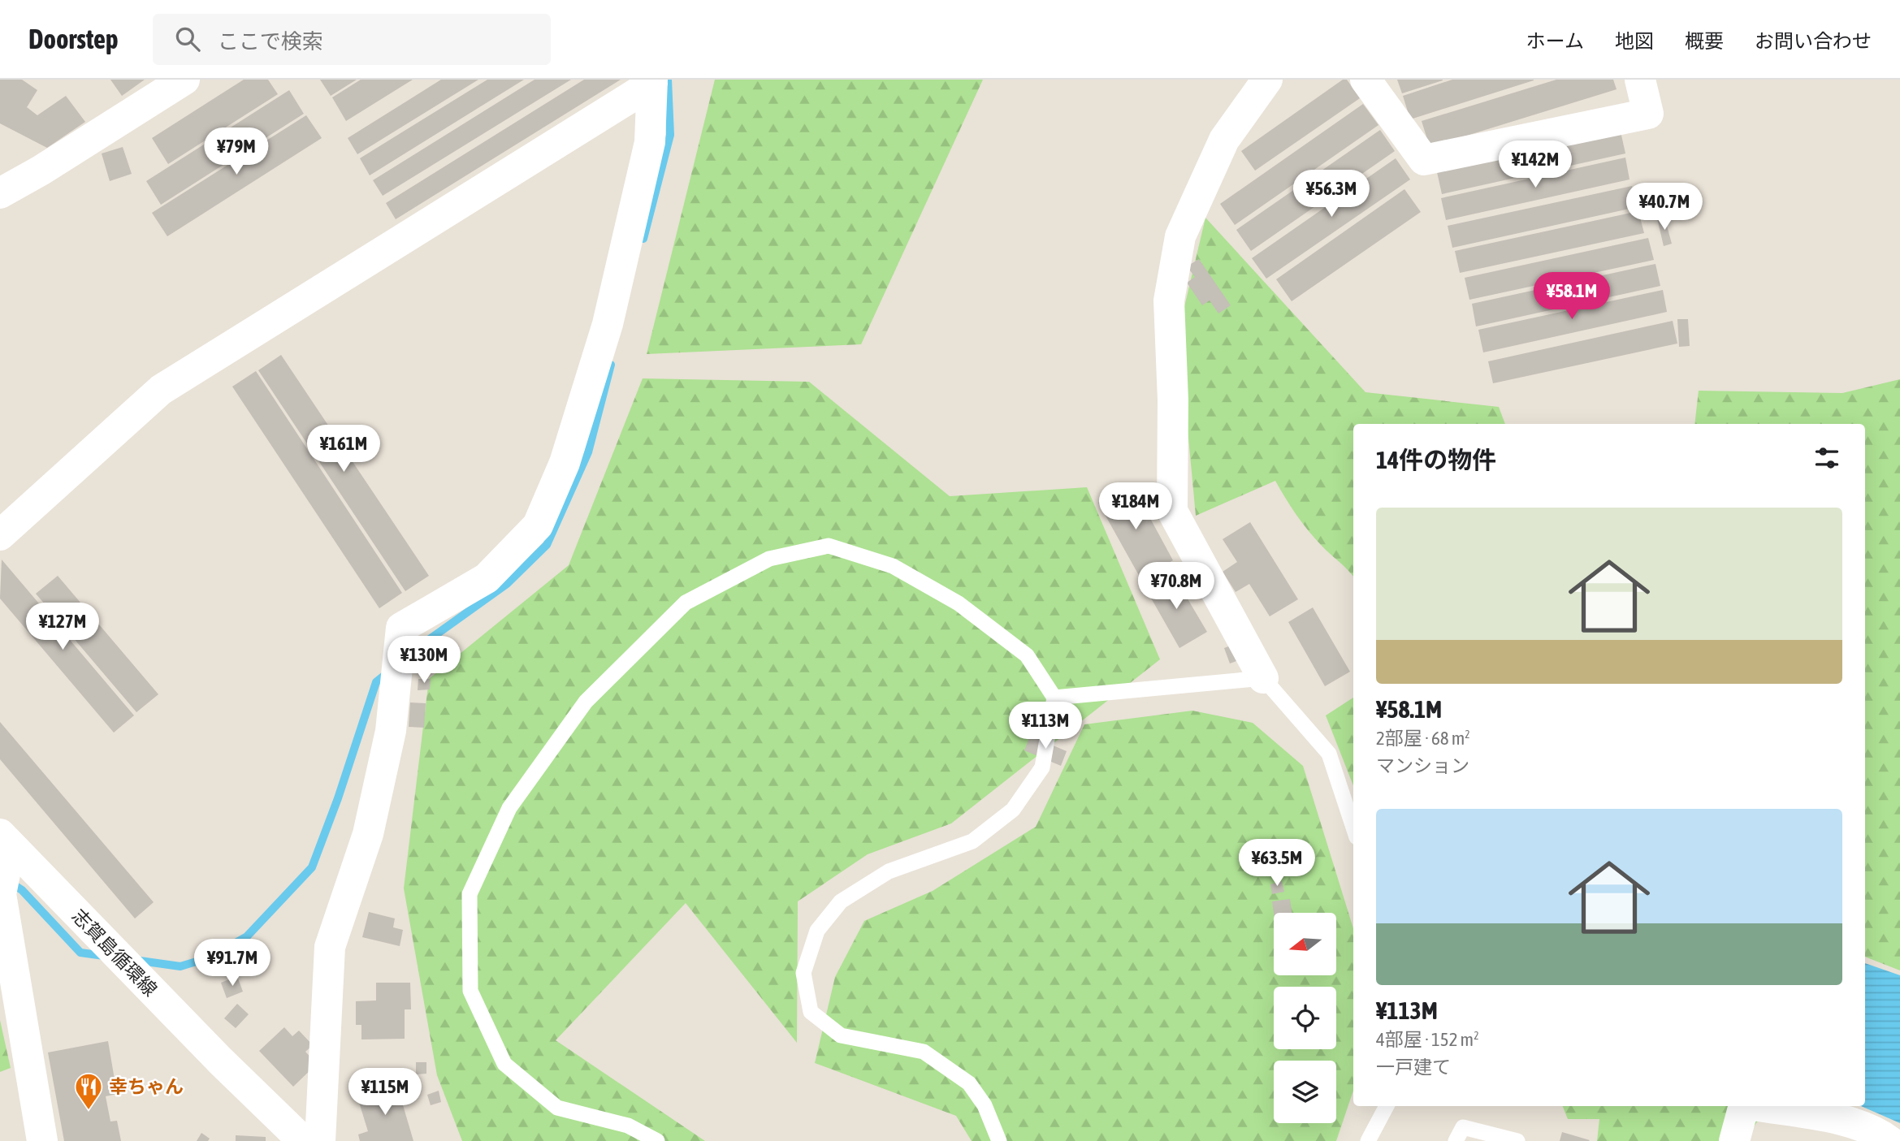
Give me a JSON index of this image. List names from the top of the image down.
{
  "streets": {
    "street": ["志賀島循環線"]
  },
  "places": {
    "restaurant": ["幸ちゃん"]
  },
  "north": "left",
  "page": {
    "header": "Doorstep",
    "search": "ここで検索",
    "nav": [
      "ホーム",
      "地図",
      "概要",
      "お問い合わせ"
    ],
    "price": [
      "¥79M",
      "¥142M",
      "¥56.3M",
      "¥40.7M",
      "¥58.1M",
      "¥161M",
      "¥184M",
      "¥70.8M",
      "¥127M",
      "¥130M",
      "¥113M",
      "¥63.5M",
      "¥91.7M",
      "¥115M"
    ],
    "heading": "14件の物件",
    "list": [
      {
        "name": "¥58.1M",
        "note": "2部屋 · 68 m² · マンション"
      },
      {
        "name": "¥113M",
        "note": "4部屋 · 152 m² · 一戸建て"
      }
    ]
  }
}
